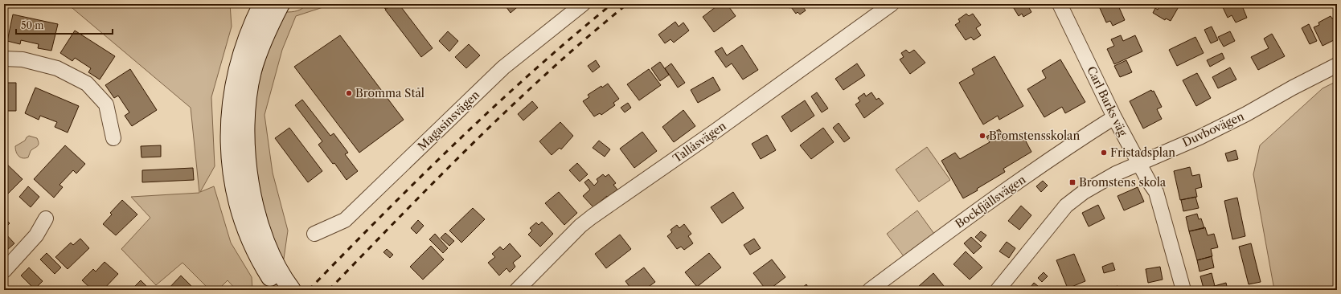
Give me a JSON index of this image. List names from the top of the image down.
{
  "streets": {
    "street": [
      "Carl Barks väg",
      "Magasinsvägen",
      "Duvbovägen",
      "Tallåsvägen",
      "Bockfjällsvägen"
    ]
  },
  "crossings": [
    ["Carl Barks väg", "Duvbovägen"],
    ["Carl Barks väg", "Bockfjällsvägen"]
  ],
  "places": {
    "other": ["Bromma Stål", "Bromstensskolan", "Fristadsplan"],
    "transit": ["Bromstens skola"]
  },
  "scale_bar": "50 m"
}
